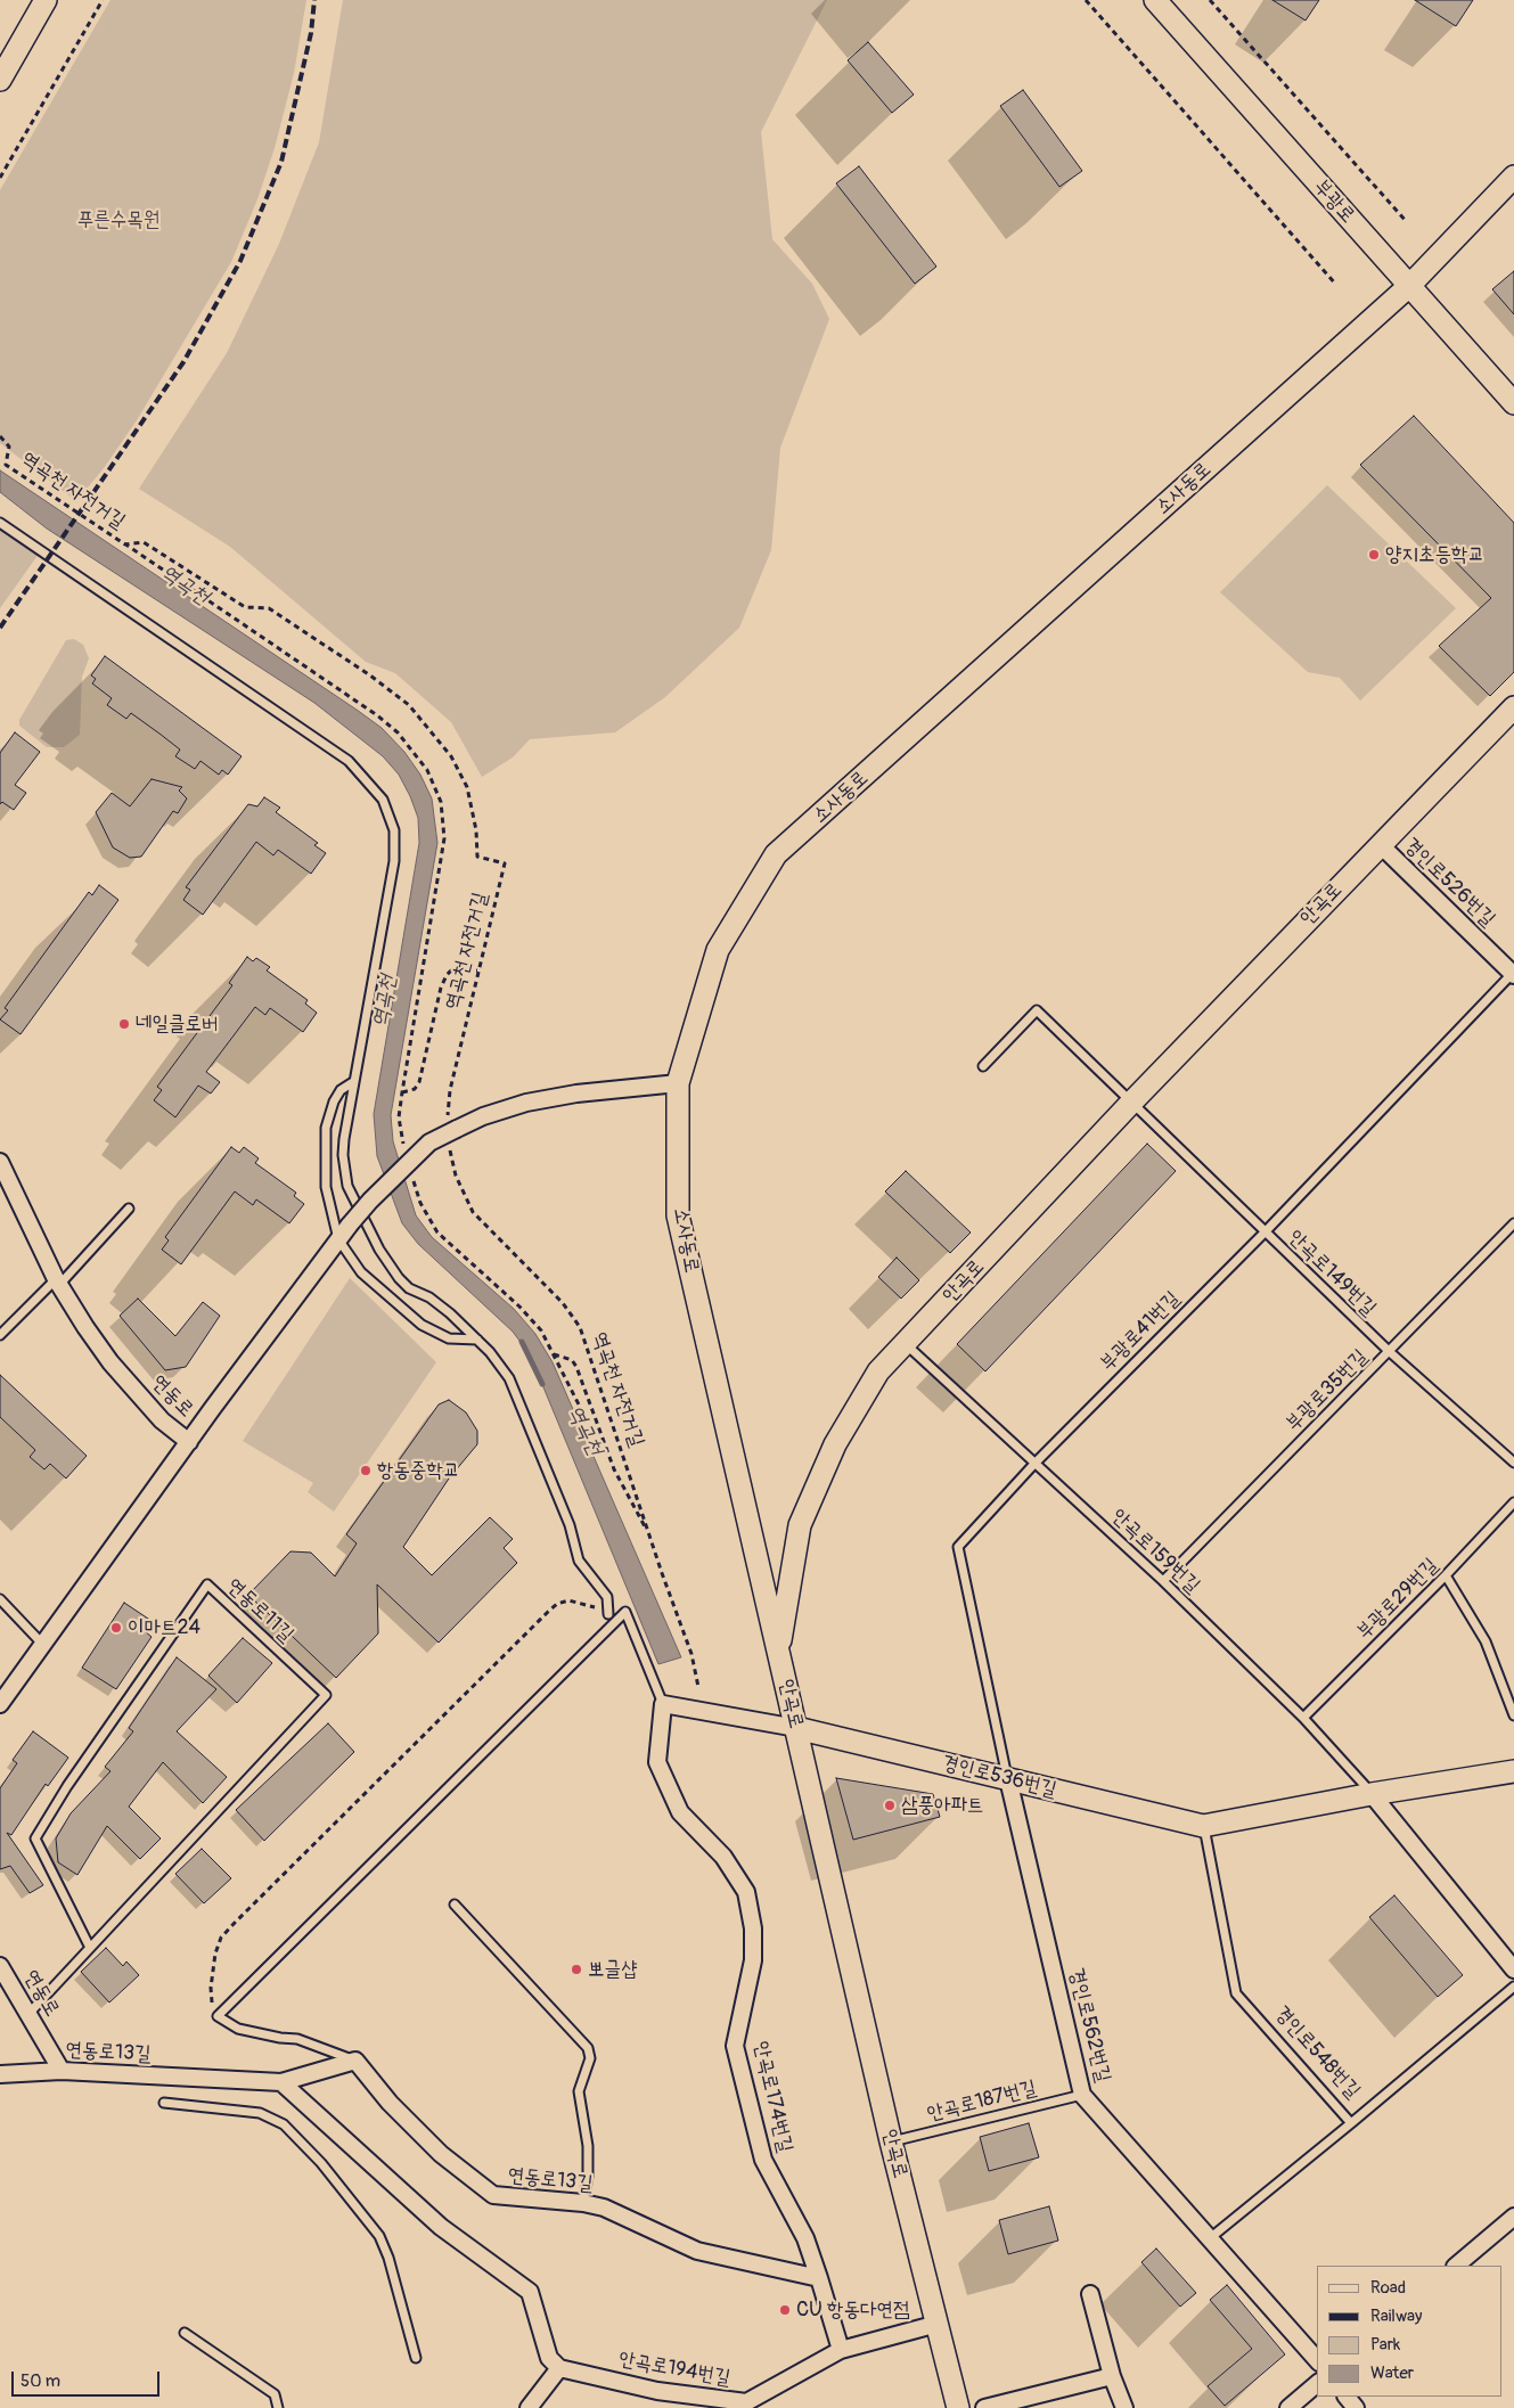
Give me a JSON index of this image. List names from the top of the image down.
{
  "streets": {
    "street": [
      "부광로",
      "소사동로",
      "경인로526번길",
      "안곡로",
      "연동로",
      "경인로536번길",
      "경인로562번길",
      "연동로13길",
      "안곡로174번길",
      "안곡로194번길"
    ],
    "lane": [
      "안곡로149번길",
      "부광로41번길",
      "부광로35번길",
      "안곡로159번길",
      "부광로29번길",
      "연동로11길",
      "경인로548번길",
      "안곡로187번길"
    ],
    "path": ["역곡천 자전거길"]
  },
  "crossings": [
    ["부광로", "소사동로"],
    ["소사동로", "안곡로"],
    ["경인로526번길", "안곡로"],
    ["경인로526번길", "부광로41번길"],
    ["안곡로", "안곡로149번길"],
    ["안곡로", "안곡로159번길"],
    ["안곡로", "경인로536번길"],
    ["안곡로", "안곡로187번길"],
    ["안곡로", "안곡로194번길"],
    ["안곡로149번길", "부광로41번길"],
    ["안곡로149번길", "부광로35번길"],
    ["부광로41번길", "안곡로159번길"],
    ["부광로41번길", "경인로536번길"],
    ["부광로41번길", "경인로562번길"],
    ["부광로35번길", "안곡로159번길"],
    ["연동로", "연동로11길"],
    ["연동로", "연동로13길"],
    ["안곡로159번길", "부광로29번길"],
    ["안곡로159번길", "경인로536번길"],
    ["경인로536번길", "경인로562번길"],
    ["경인로536번길", "경인로548번길"],
    ["경인로562번길", "안곡로187번길"],
    ["연동로13길", "안곡로174번길"]
  ],
  "water": ["역곡천"],
  "parks": ["푸른수목원"],
  "places": [
    "양지초등학교",
    "네일클로버",
    "항동중학교",
    "이마트24",
    "삼풍아파트",
    "뽀글샵",
    "CU 항동다연점"
  ],
  "legend": [
    "Road",
    "Railway",
    "Park",
    "Water"
  ],
  "scale_bar": "50 m"
}
